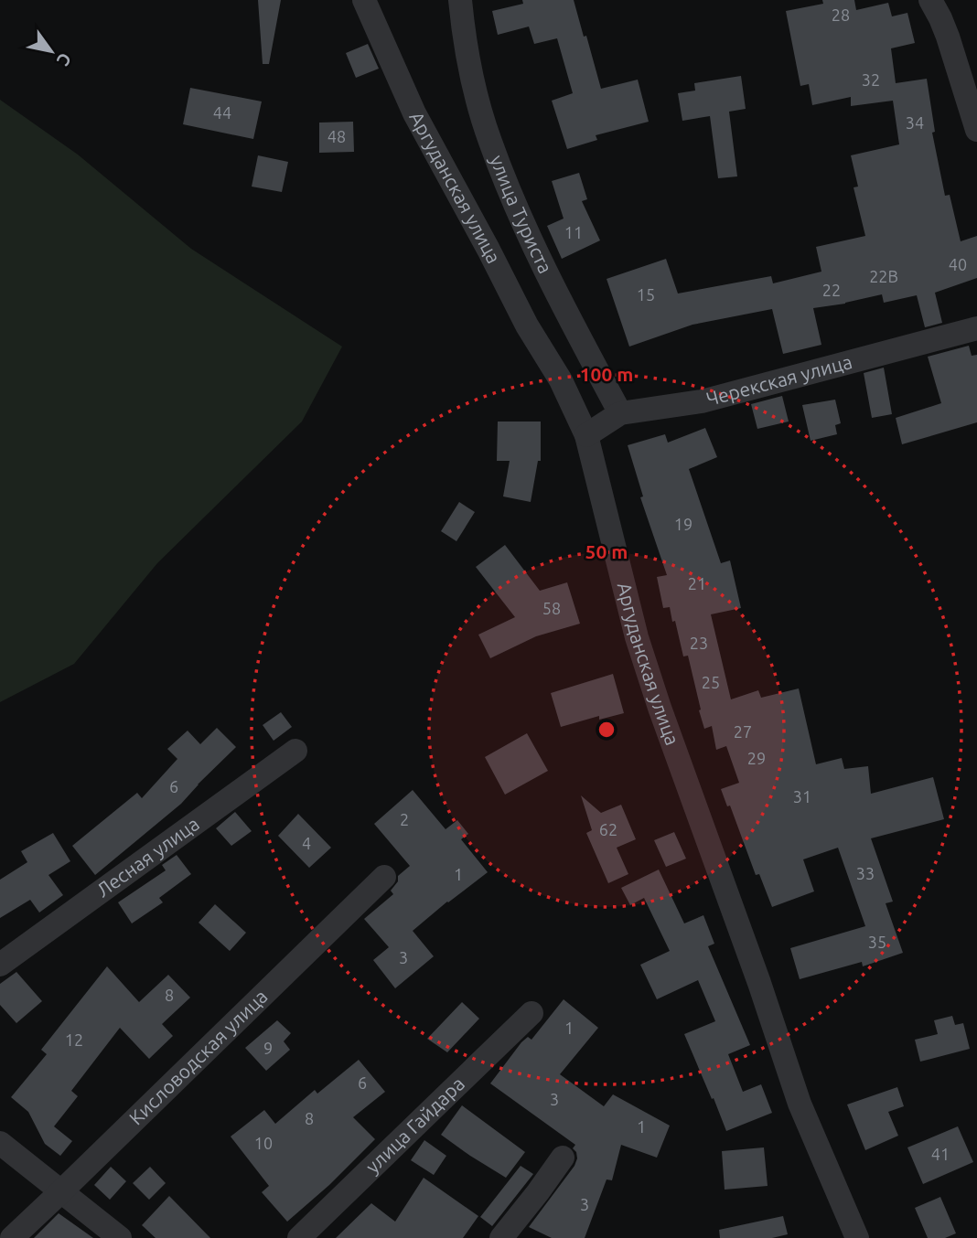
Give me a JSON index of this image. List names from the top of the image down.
{
  "streets": {
    "street": [
      "Аргуданская улица",
      "улица Туриста",
      "Черекская улица",
      "Лесная улица",
      "Кисловодская улица",
      "улица Гайдара"
    ]
  },
  "crossings": [
    ["Аргуданская улица", "Черекская улица"],
    ["улица Туриста", "Черекская улица"]
  ],
  "house_numbers": [
    "28",
    "32",
    "44",
    "34",
    "48",
    "11",
    "40",
    "22В",
    "22",
    "15",
    "19",
    "21",
    "58",
    "23",
    "25",
    "27",
    "29",
    "6",
    "31",
    "2",
    "62",
    "4",
    "33",
    "1",
    "35",
    "3",
    "8",
    "1",
    "12",
    "9",
    "6",
    "3",
    "8",
    "1",
    "10",
    "41",
    "3"
  ],
  "north": "bottom right",
  "rings": ["100 m", "50 m"]
}
